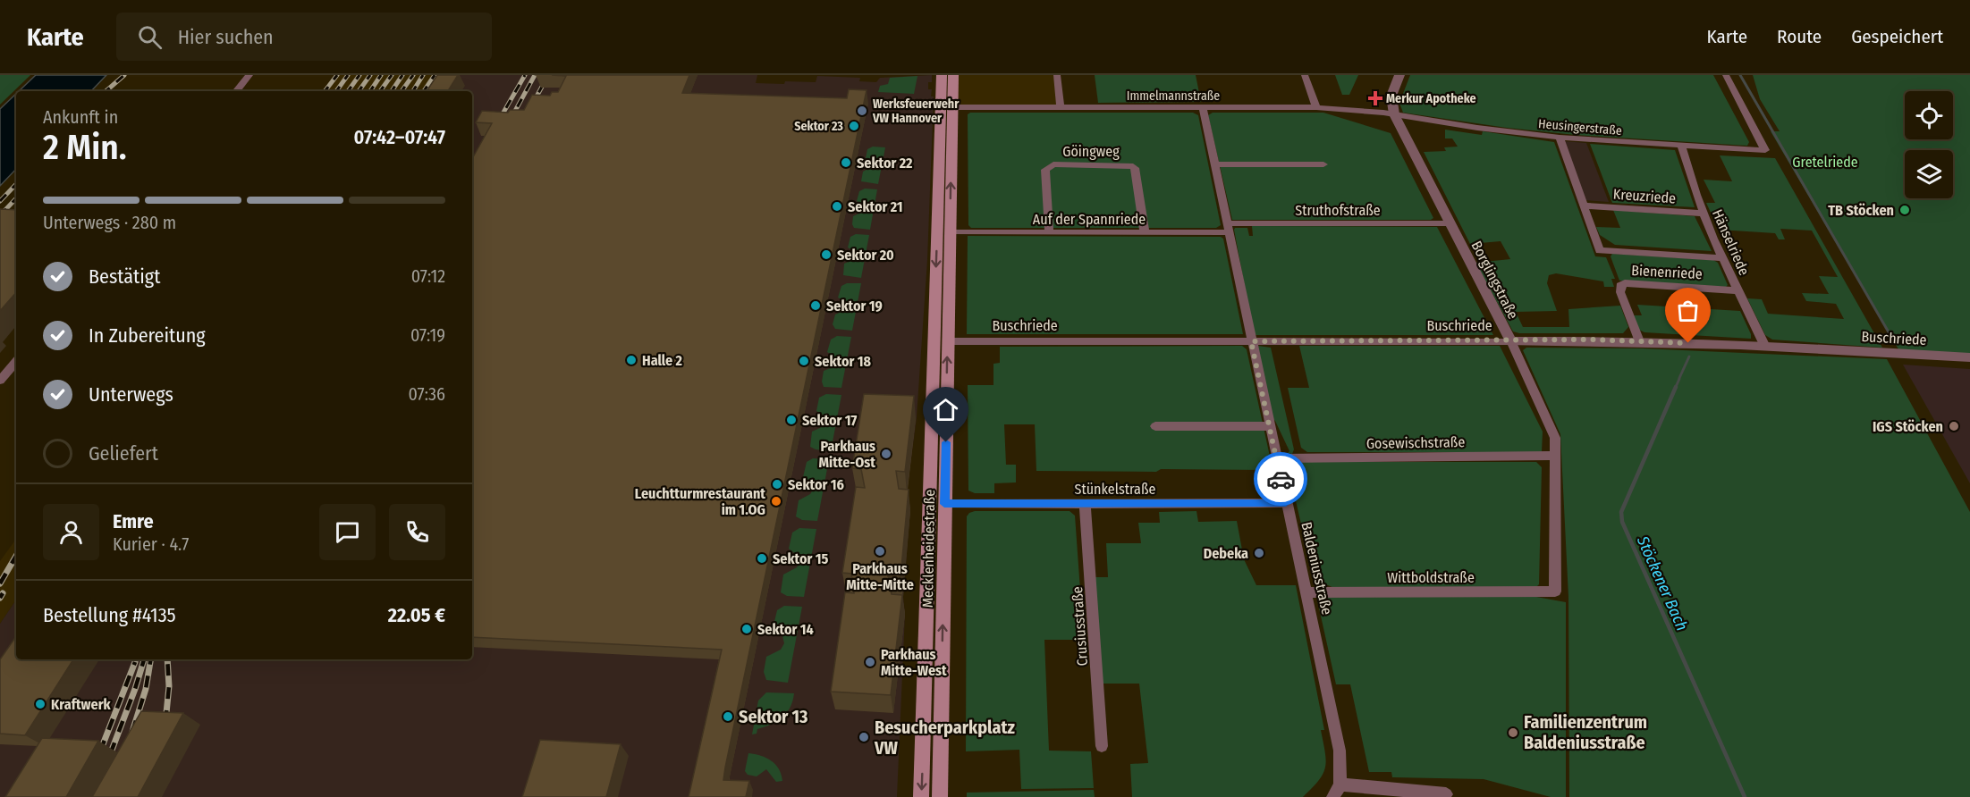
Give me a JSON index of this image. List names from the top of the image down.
{
  "streets": {
    "main road": ["Mecklenheidestraße"],
    "street": [
      "Immelmannstraße",
      "Heusingerstraße",
      "Göingweg",
      "Kreuzriede",
      "Struthofstraße",
      "Auf der Spannriede",
      "Hänselriede",
      "Bienenriede",
      "Borglingstraße",
      "Buschriede",
      "Gosewischstraße",
      "Stünkelstraße",
      "Baldeniusstraße",
      "Wittboldstraße",
      "Crusiusstraße"
    ]
  },
  "crossings": [
    ["Immelmannstraße", "Heusingerstraße"],
    ["Immelmannstraße", "Borglingstraße"],
    ["Immelmannstraße", "Mecklenheidestraße"],
    ["Immelmannstraße", "Baldeniusstraße"],
    ["Heusingerstraße", "Hänselriede"],
    ["Heusingerstraße", "Borglingstraße"],
    ["Göingweg", "Auf der Spannriede"],
    ["Kreuzriede", "Hänselriede"],
    ["Struthofstraße", "Auf der Spannriede"],
    ["Struthofstraße", "Borglingstraße"],
    ["Struthofstraße", "Baldeniusstraße"],
    ["Auf der Spannriede", "Mecklenheidestraße"],
    ["Auf der Spannriede", "Baldeniusstraße"],
    ["Hänselriede", "Bienenriede"],
    ["Hänselriede", "Buschriede"],
    ["Bienenriede", "Buschriede"],
    ["Borglingstraße", "Buschriede"],
    ["Borglingstraße", "Gosewischstraße"],
    ["Borglingstraße", "Wittboldstraße"],
    ["Buschriede", "Mecklenheidestraße"],
    ["Buschriede", "Baldeniusstraße"],
    ["Gosewischstraße", "Baldeniusstraße"],
    ["Stünkelstraße", "Mecklenheidestraße"],
    ["Stünkelstraße", "Baldeniusstraße"],
    ["Stünkelstraße", "Crusiusstraße"],
    ["Baldeniusstraße", "Wittboldstraße"]
  ],
  "water": ["Stöckener Bach"],
  "parks": ["Gretelriede"],
  "places": {
    "health": ["Merkur Apotheke"],
    "other": [
      "Werksfeuerwehr VW Hannover",
      "Sektor 23",
      "Sektor 22",
      "Sektor 21",
      "TB Stöcken",
      "Sektor 20",
      "Sektor 19",
      "Halle 2",
      "Sektor 18",
      "Sektor 17",
      "IGS Stöcken",
      "Parkhaus Mitte-Ost",
      "Sektor 16",
      "Leuchtturmrestaurant im 1.OG",
      "Parkhaus Mitte-Mitte",
      "Debeka",
      "Sektor 15",
      "Sektor 14",
      "Parkhaus Mitte-West",
      "Kraftwerk",
      "Sektor 13",
      "Familienzentrum Baldeniusstraße",
      "Besucherparkplatz VW"
    ]
  },
  "page": {
    "header": "Karte",
    "search": "Hier suchen",
    "nav": ["Karte", "Route", "Gespeichert"],
    "heading": ["2 Min.", "Ankunft in", "07:42–07:47"],
    "panel": [
      "Emre",
      "Kurier · 4.7",
      "Bestellung #4135",
      "22.05 €"
    ],
    "bar": "Unterwegs · 280 m",
    "list": [
      ["Bestätigt", "07:12"],
      ["In Zubereitung", "07:19"],
      ["Unterwegs", "07:36"],
      "Geliefert"
    ]
  }
}
